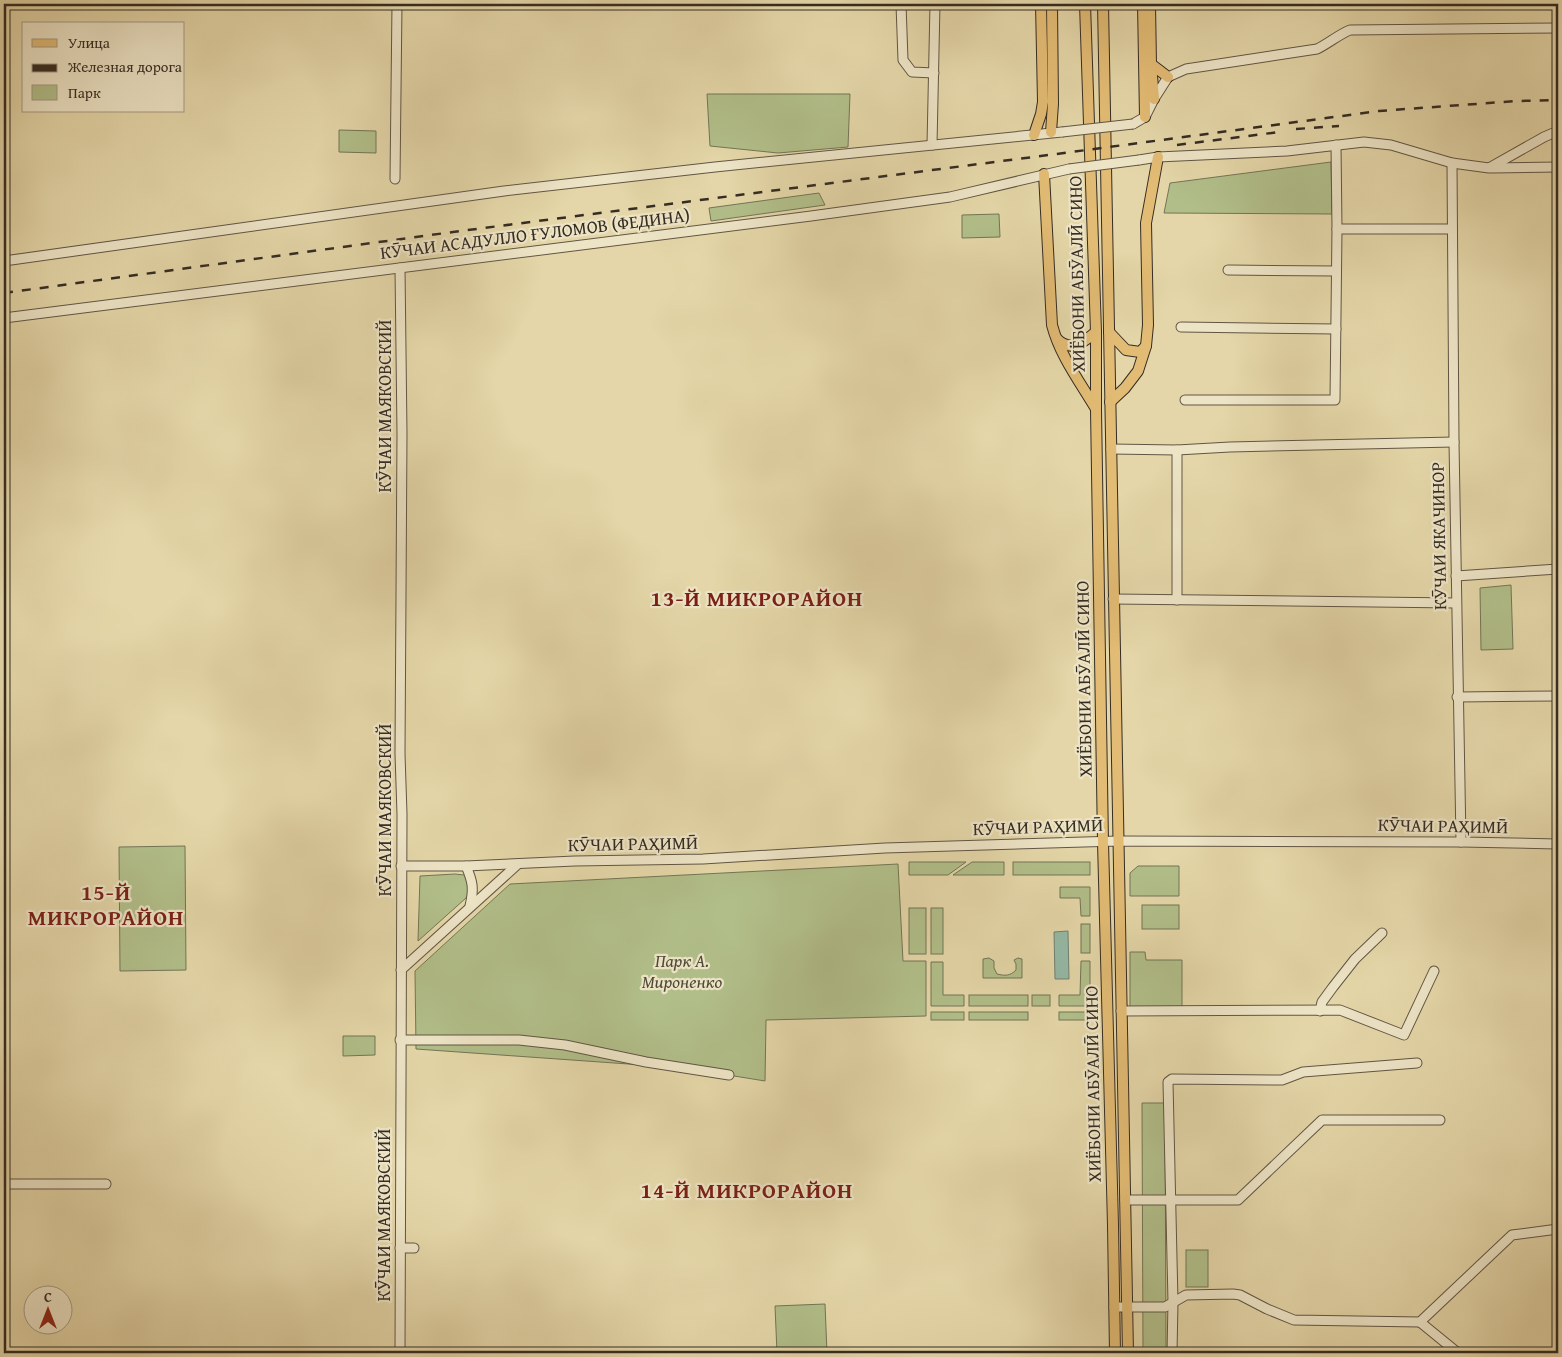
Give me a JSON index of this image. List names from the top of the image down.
{
  "streets": {
    "main road": ["ХИЁБОНИ АБӮАЛӢ СИНО"],
    "street": [
      "КӮЧАИ АСАДУЛЛО ҒУЛОМОВ (ФЕДИНА)",
      "КӮЧАИ МАЯКОВСКИЙ",
      "КӮЧАИ ЯКАЧИНОР",
      "КӮЧАИ РАҲИМӢ"
    ]
  },
  "crossings": [
    ["КӮЧАИ АСАДУЛЛО ҒУЛОМОВ (ФЕДИНА)", "КӮЧАИ МАЯКОВСКИЙ"],
    ["ХИЁБОНИ АБӮАЛӢ СИНО", "КӮЧАИ РАҲИМӢ"],
    ["КӮЧАИ МАЯКОВСКИЙ", "КӮЧАИ РАҲИМӢ"],
    ["КӮЧАИ ЯКАЧИНОР", "КӮЧАИ РАҲИМӢ"]
  ],
  "districts": ["13-Й МИКРОРАЙОН", "15-Й МИКРОРАЙОН", "14-Й МИКРОРАЙОН"],
  "parks": ["Парк А. Мироненко"],
  "legend": ["Улица", "Железная дорога", "Парк"],
  "north": "top"
}
